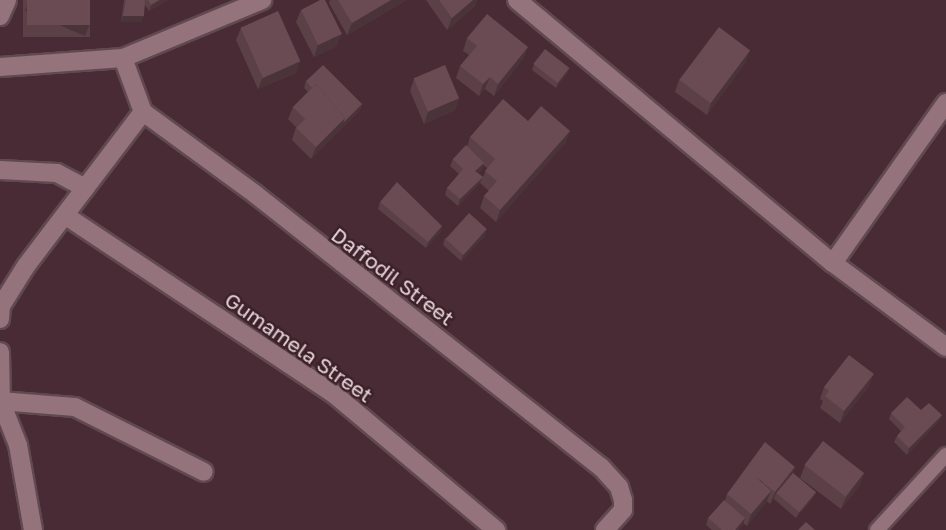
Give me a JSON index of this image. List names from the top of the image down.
{
  "streets": {
    "street": ["Daffodil Street", "Gumamela Street"]
  }
}
